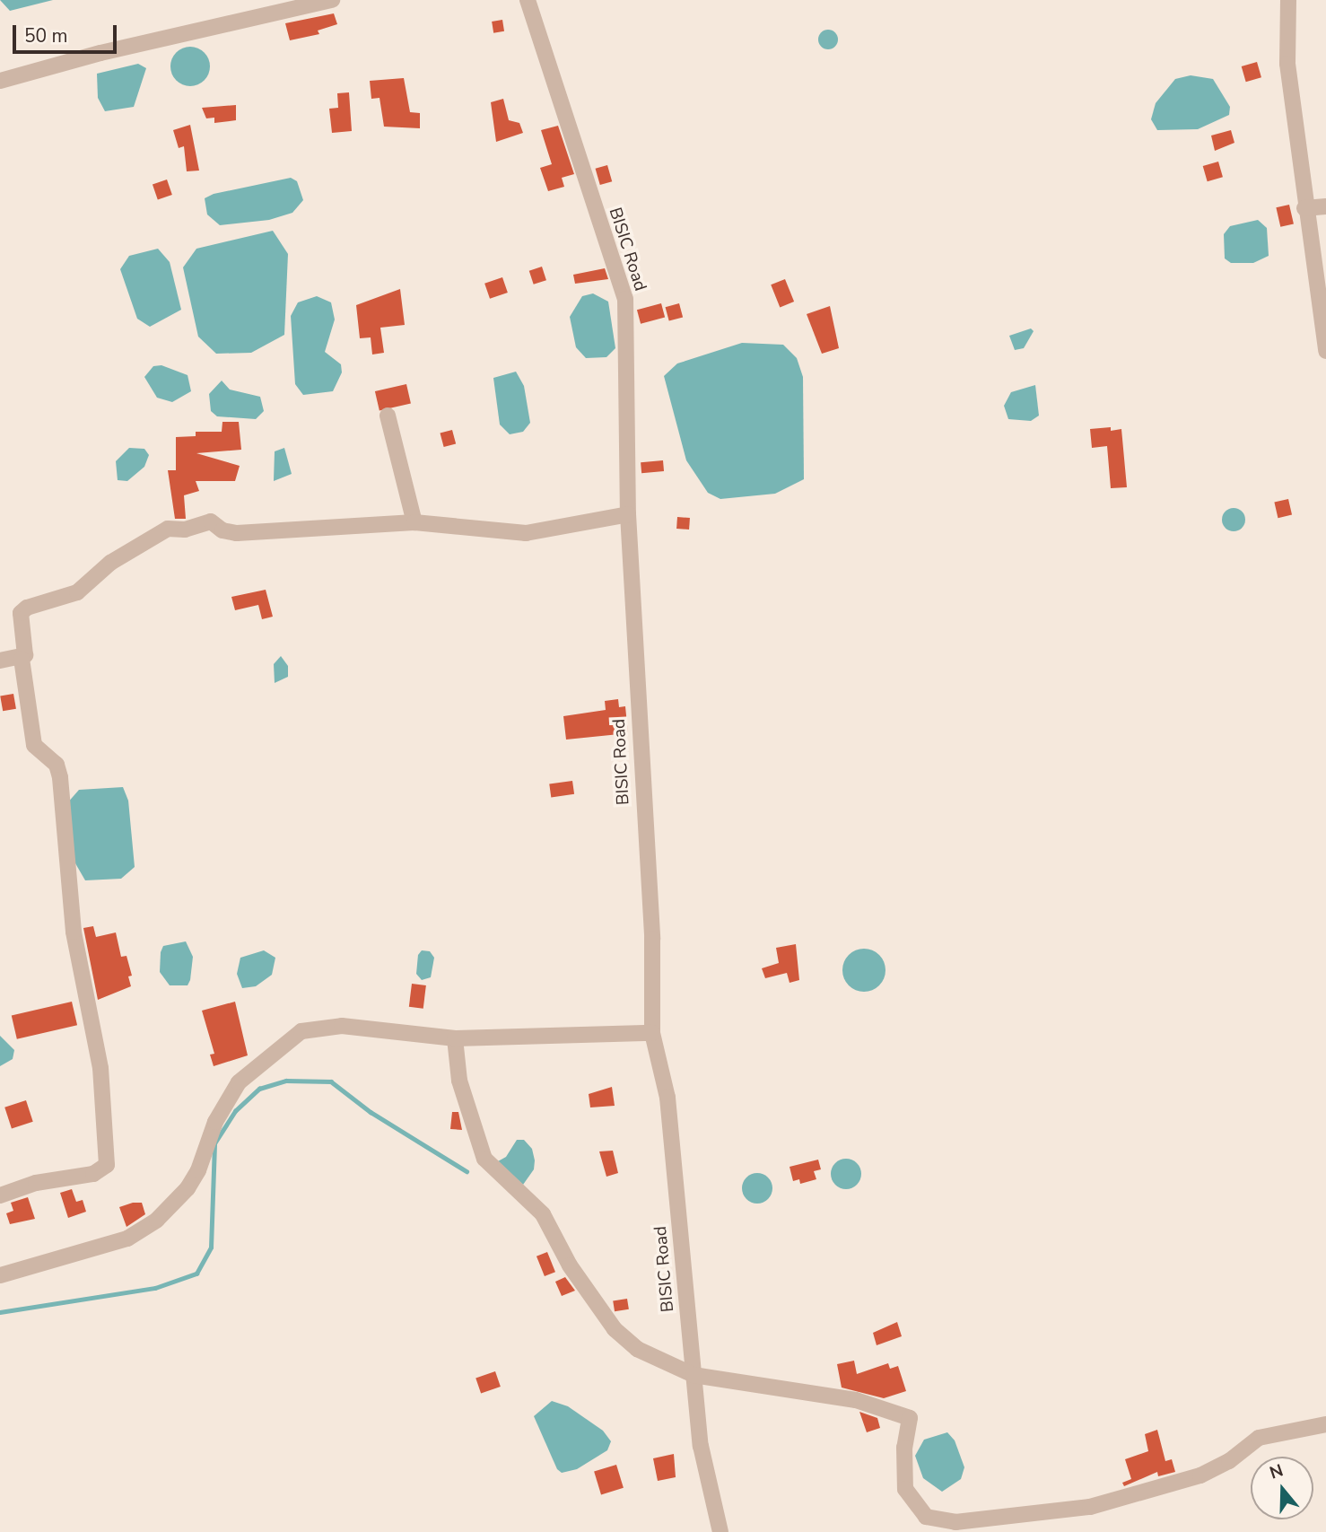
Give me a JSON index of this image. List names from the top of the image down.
{
  "streets": {
    "street": ["BISIC Road"]
  },
  "scale_bar": "50 m",
  "north": "top"
}
